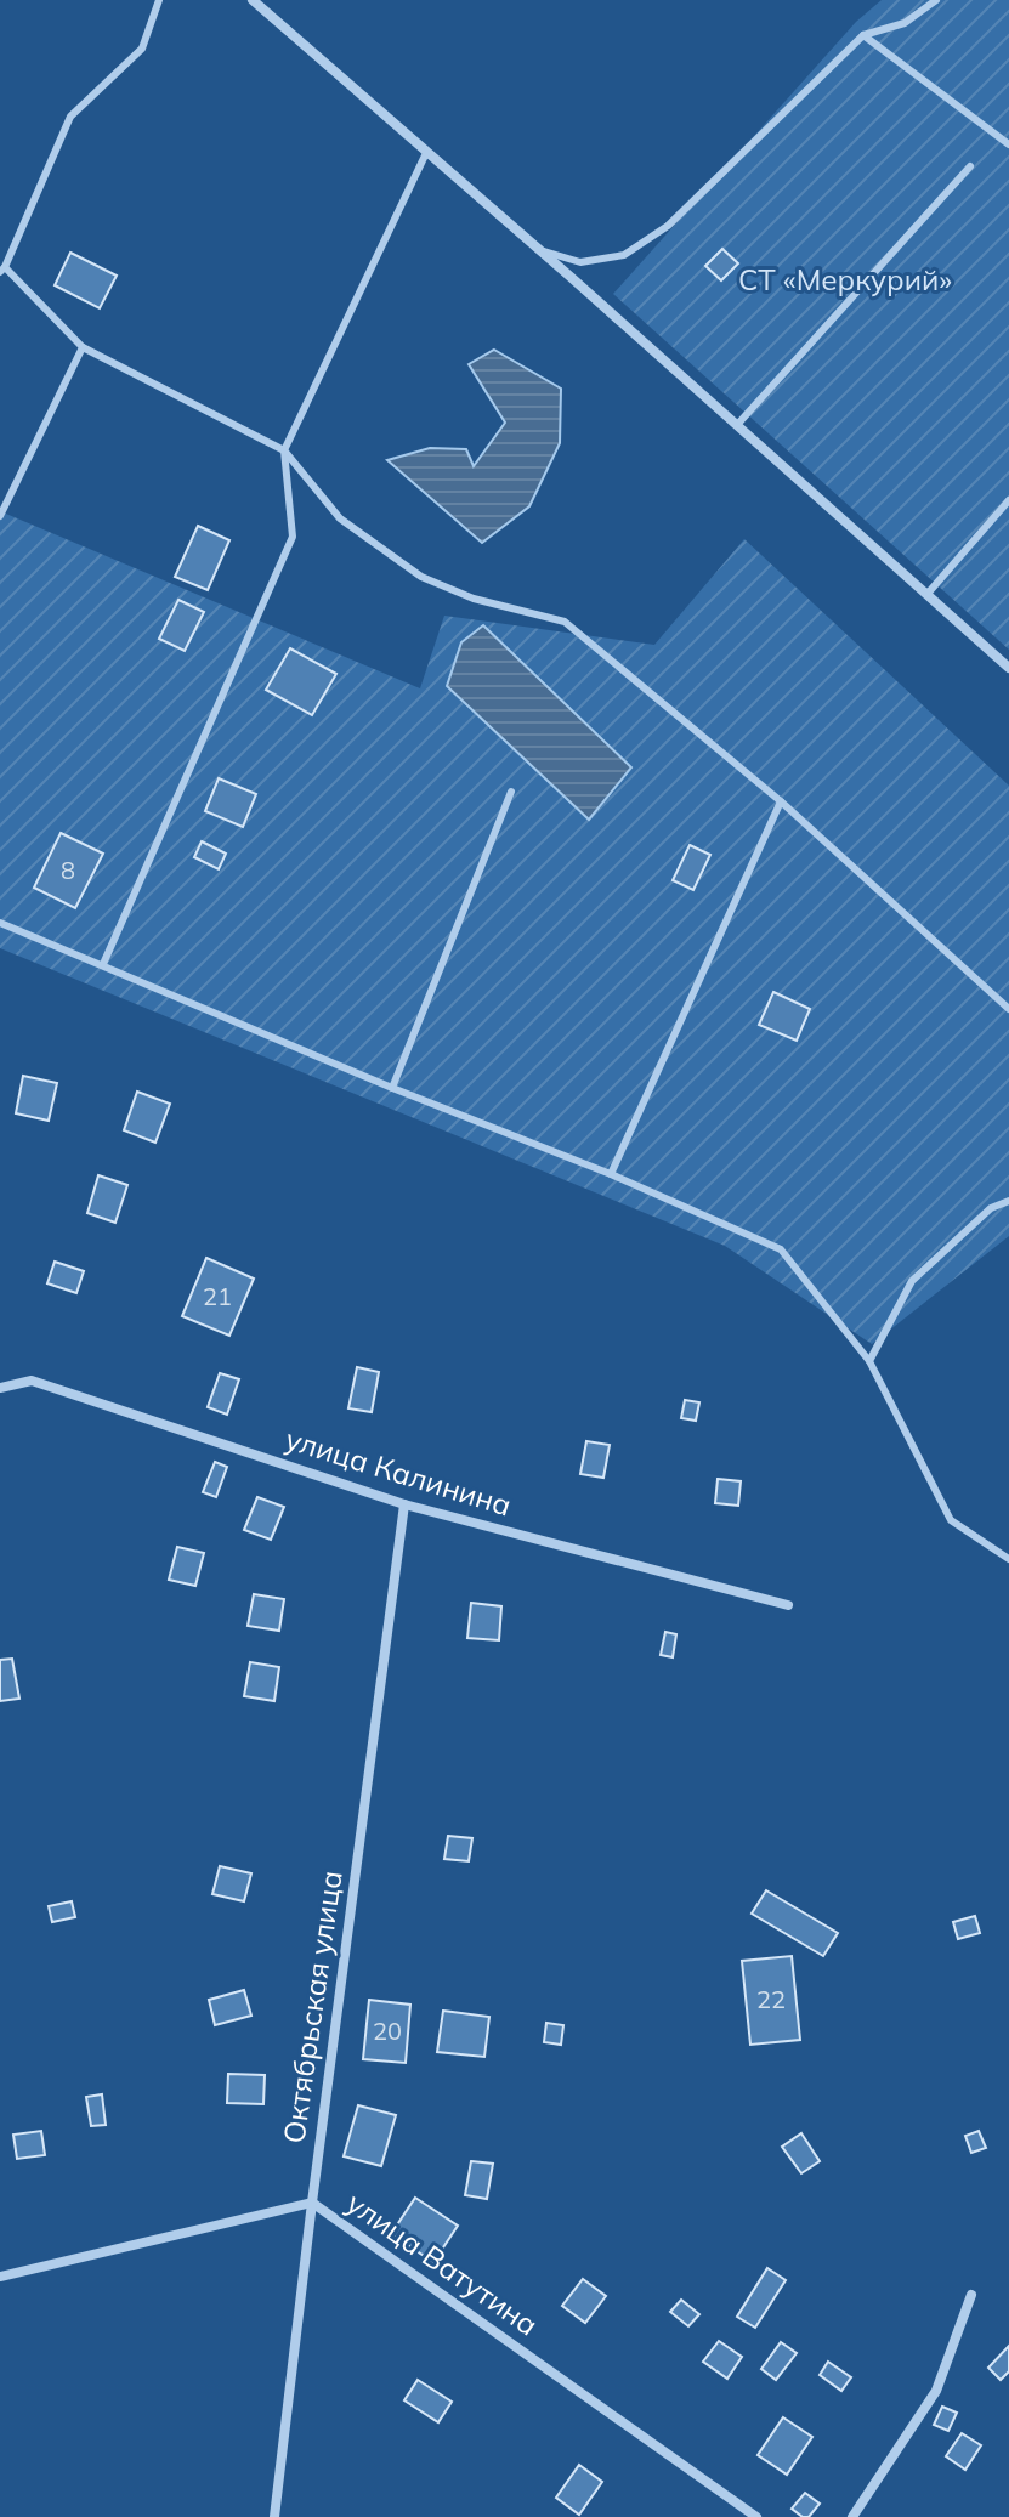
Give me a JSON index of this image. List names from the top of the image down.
{
  "streets": {
    "street": ["улица Калинина", "Октябрьская улица", "улица Ватутина"]
  },
  "crossings": [
    ["улица Калинина", "Октябрьская улица"],
    ["Октябрьская улица", "улица Ватутина"]
  ],
  "parks": ["СТ «Меркурий»"],
  "house_numbers": [
    "8",
    "21",
    "22",
    "20"
  ]
}
